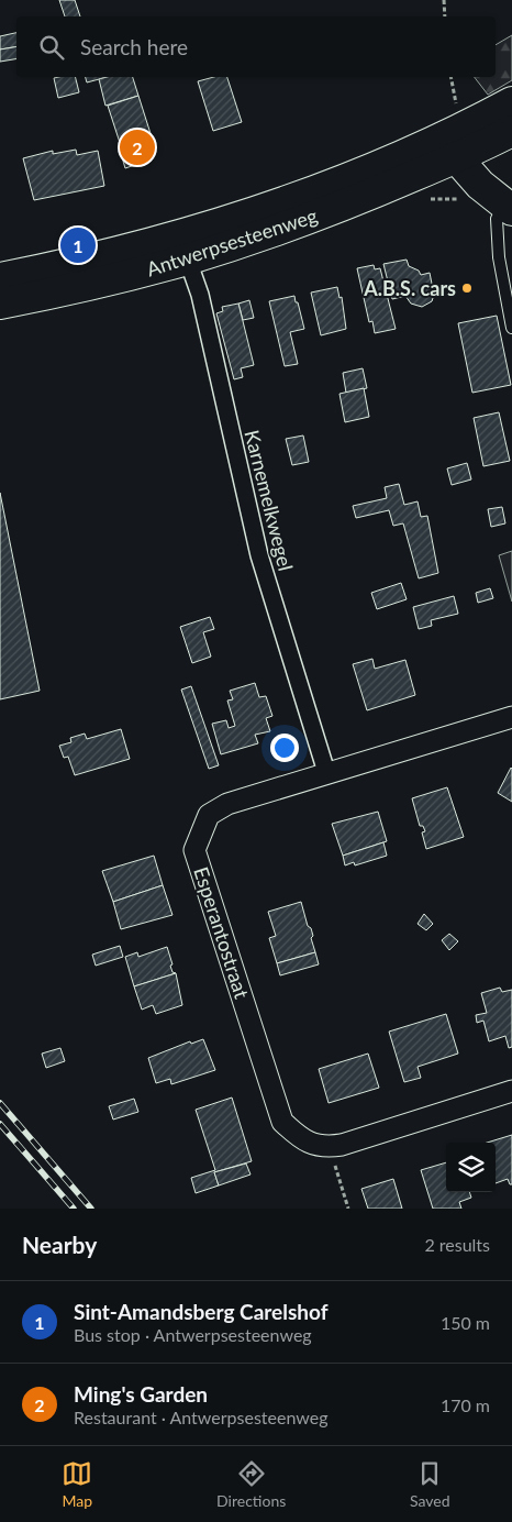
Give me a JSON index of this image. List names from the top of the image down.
{
  "streets": {
    "main road": ["Antwerpsesteenweg"],
    "street": ["Karnemelkwegel", "Esperantostraat"]
  },
  "crossings": [
    ["Antwerpsesteenweg", "Karnemelkwegel"],
    ["Karnemelkwegel", "Esperantostraat"]
  ],
  "places": ["A.B.S. cars"],
  "page": {
    "search": "Search here",
    "pins": ["2", "1"],
    "heading": ["Nearby", "2 results"],
    "list": [
      {
        "mark": "1",
        "name": "Sint-Amandsberg Carelshof",
        "note": "Bus stop · Antwerpsesteenweg",
        "value": "150 m"
      },
      {
        "mark": "2",
        "name": "Ming's Garden",
        "note": "Restaurant · Antwerpsesteenweg",
        "value": "170 m"
      }
    ],
    "nav": ["Map", "Directions", "Saved"]
  }
}
